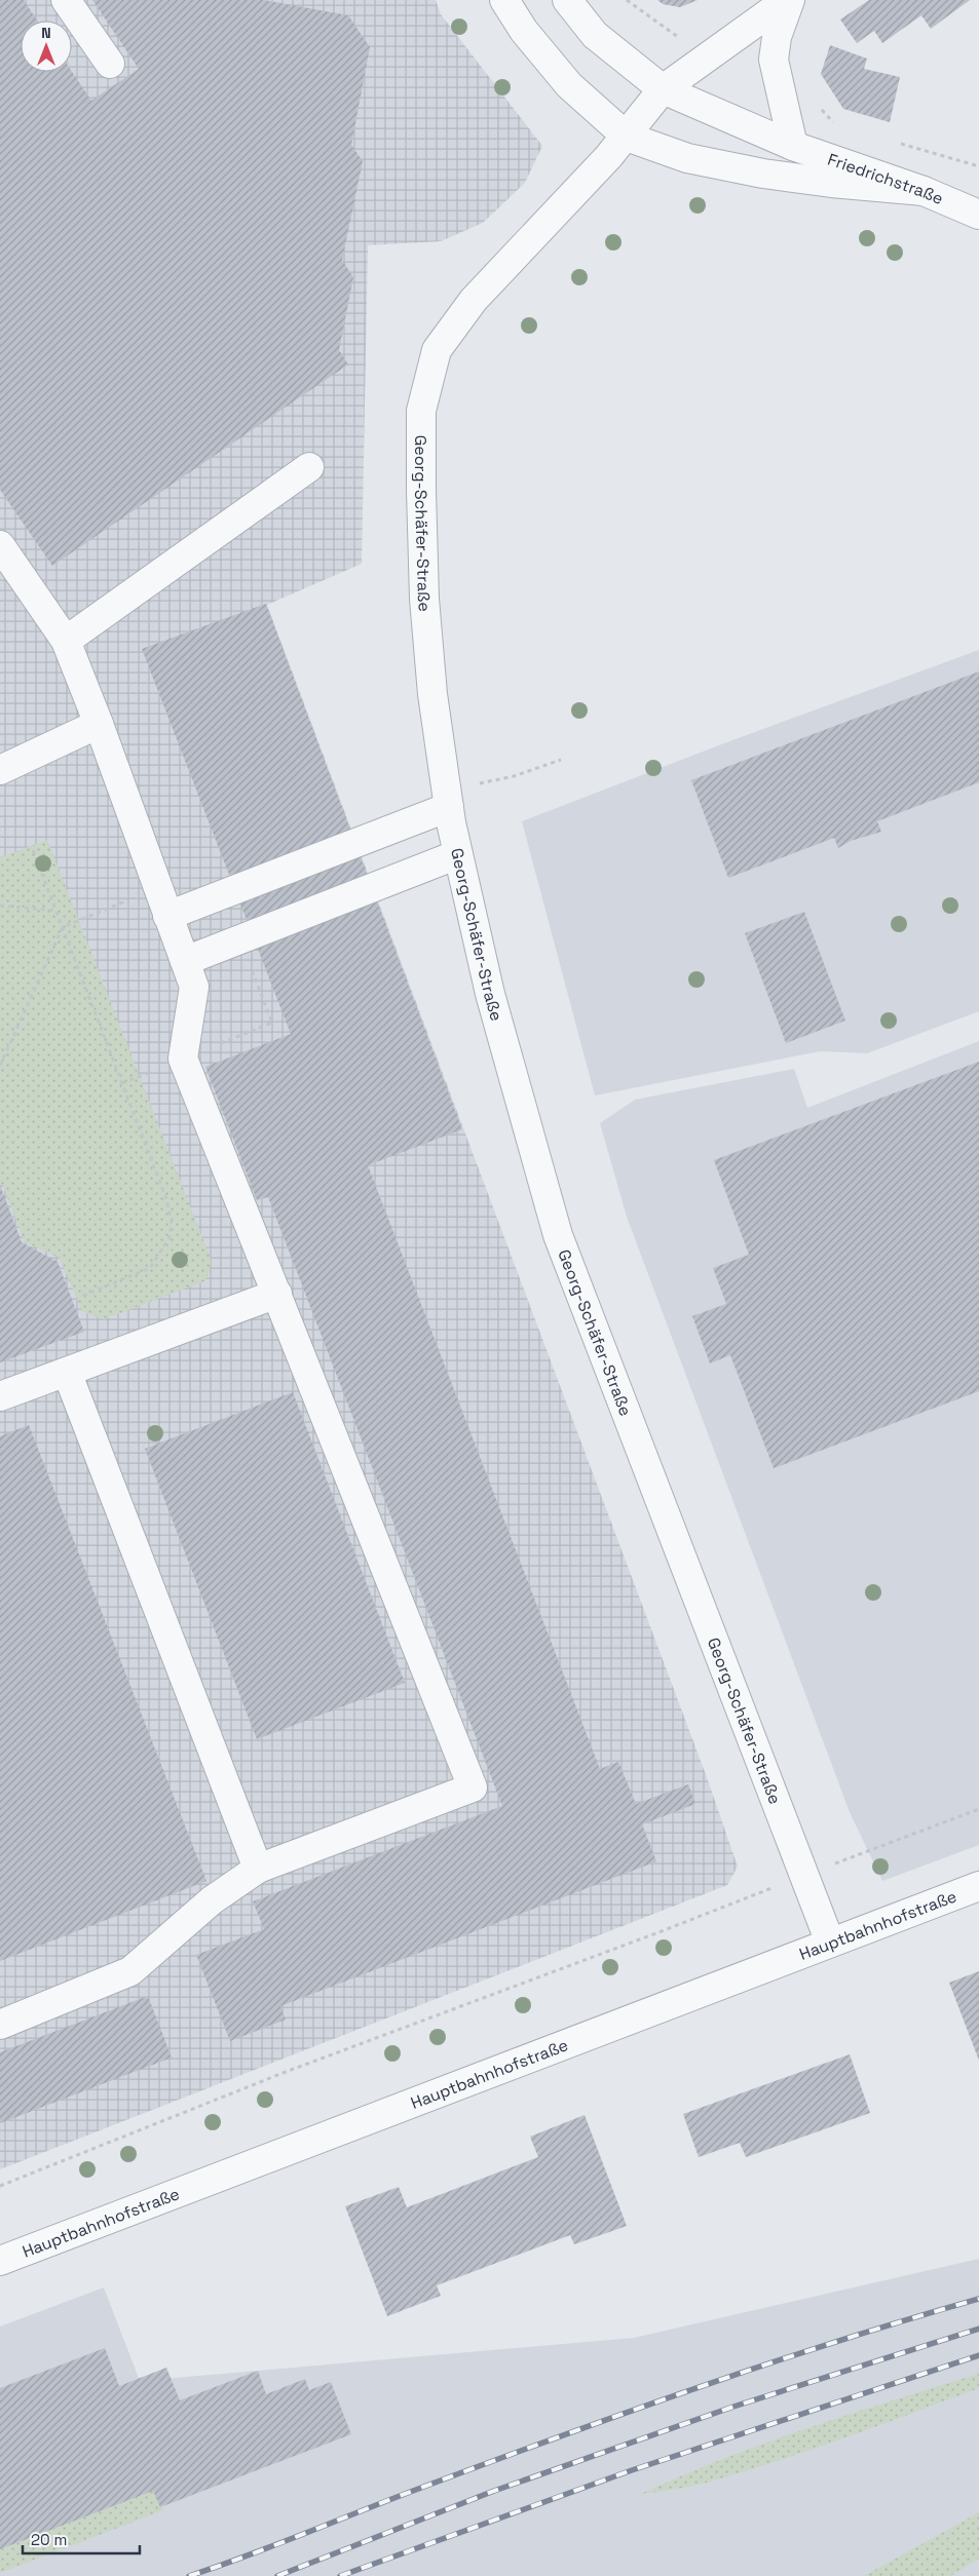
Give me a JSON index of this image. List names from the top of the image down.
{
  "streets": {
    "street": ["Friedrichstraße", "Georg-Schäfer-Straße", "Hauptbahnhofstraße"]
  },
  "crossings": [
    ["Friedrichstraße", "Georg-Schäfer-Straße"],
    ["Georg-Schäfer-Straße", "Hauptbahnhofstraße"]
  ],
  "scale_bar": "20 m",
  "north": "top"
}
